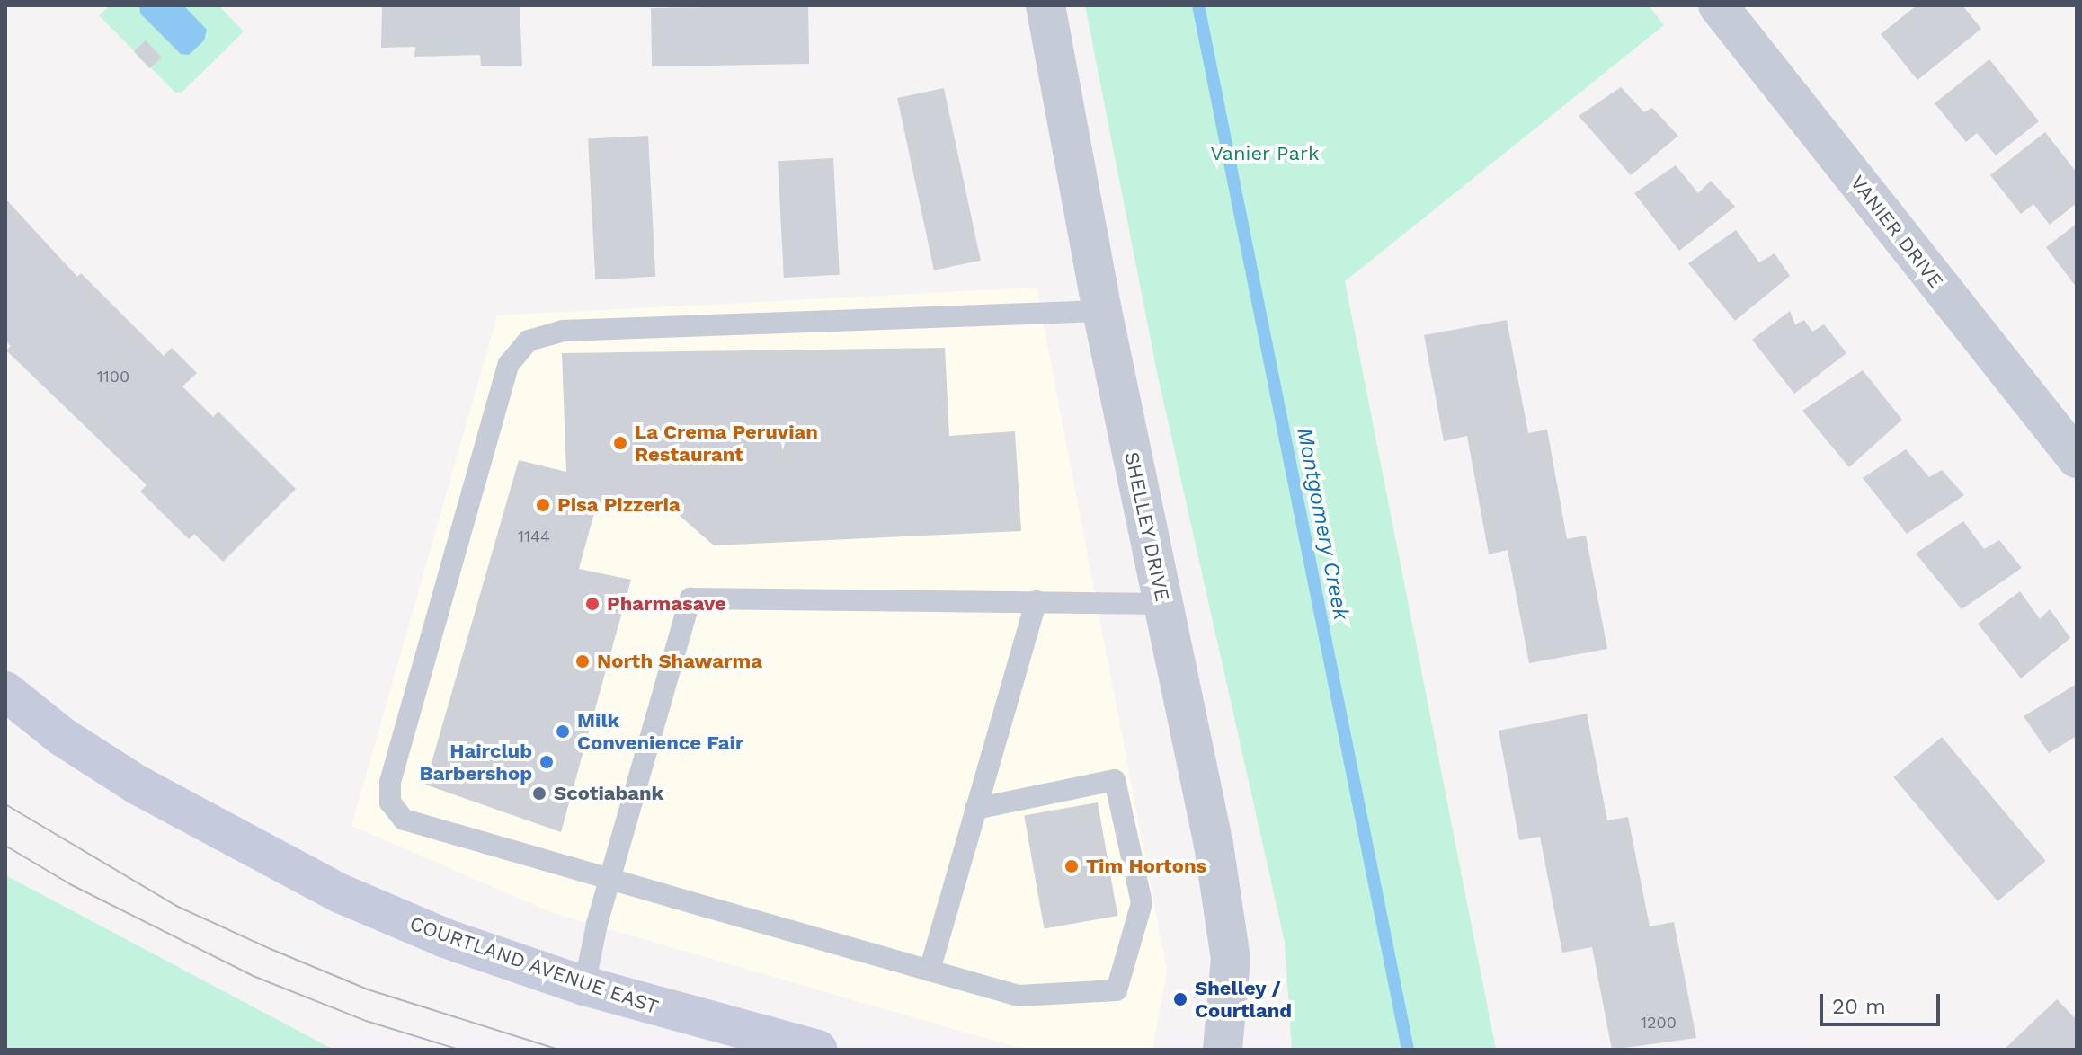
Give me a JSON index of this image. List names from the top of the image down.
{
  "streets": {
    "main road": ["COURTLAND AVENUE EAST"],
    "street": ["VANIER DRIVE", "SHELLEY DRIVE"]
  },
  "water": ["Montgomery Creek"],
  "parks": ["Vanier Park"],
  "places": [
    "La Crema Peruvian Restaurant",
    "Pisa Pizzeria",
    "Pharmasave",
    "North Shawarma",
    "Milk Convenience Fair",
    "Hairclub Barbershop",
    "Scotiabank",
    "Tim Hortons",
    "Shelley / Courtland"
  ],
  "house_numbers": ["1100", "1144", "1200"],
  "scale_bar": "20 m"
}
